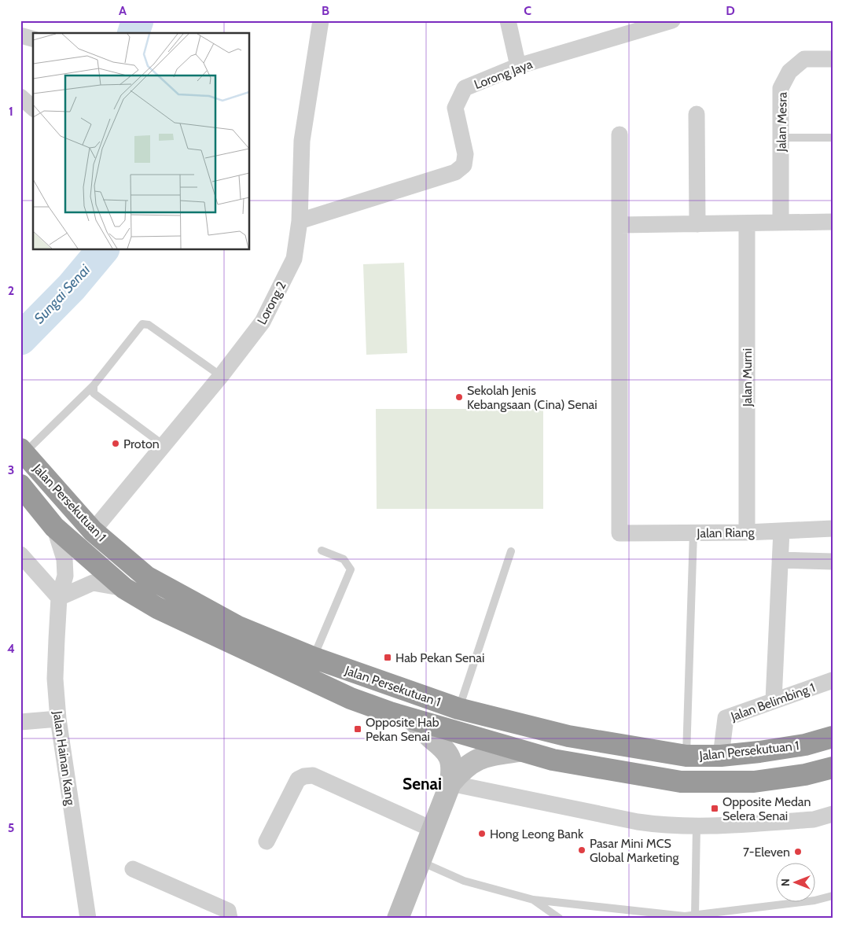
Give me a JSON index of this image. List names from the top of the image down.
{
  "streets": {
    "highway": ["Jalan Persekutuan 1"],
    "street": [
      "Lorong Jaya",
      "Jalan Mesra",
      "Lorong 2",
      "Jalan Murni",
      "Jalan Riang",
      "Jalan Belimbing 1",
      "Jalan Hainan Kang"
    ]
  },
  "crossings": [
    ["Lorong Jaya", "Lorong 2"],
    ["Lorong 2", "Jalan Persekutuan 1"],
    ["Jalan Murni", "Jalan Riang"],
    ["Jalan Persekutuan 1", "Jalan Belimbing 1"],
    ["Jalan Persekutuan 1", "Jalan Hainan Kang"]
  ],
  "districts": ["Senai"],
  "water": ["Sungai Senai"],
  "places": {
    "other": [
      "Sekolah Jenis Kebangsaan (Cina) Senai",
      "Proton",
      "Hong Leong Bank",
      "Pasar Mini MCS Global Marketing",
      "7-Eleven"
    ],
    "transit": ["Hab Pekan Senai", "Opposite Hab Pekan Senai", "Opposite Medan Selera Senai"]
  },
  "north": "left",
  "grid": {
    "columns": [
      "A",
      "B",
      "C",
      "D"
    ],
    "rows": [
      "1",
      "2",
      "3",
      "4",
      "5"
    ]
  }
}
